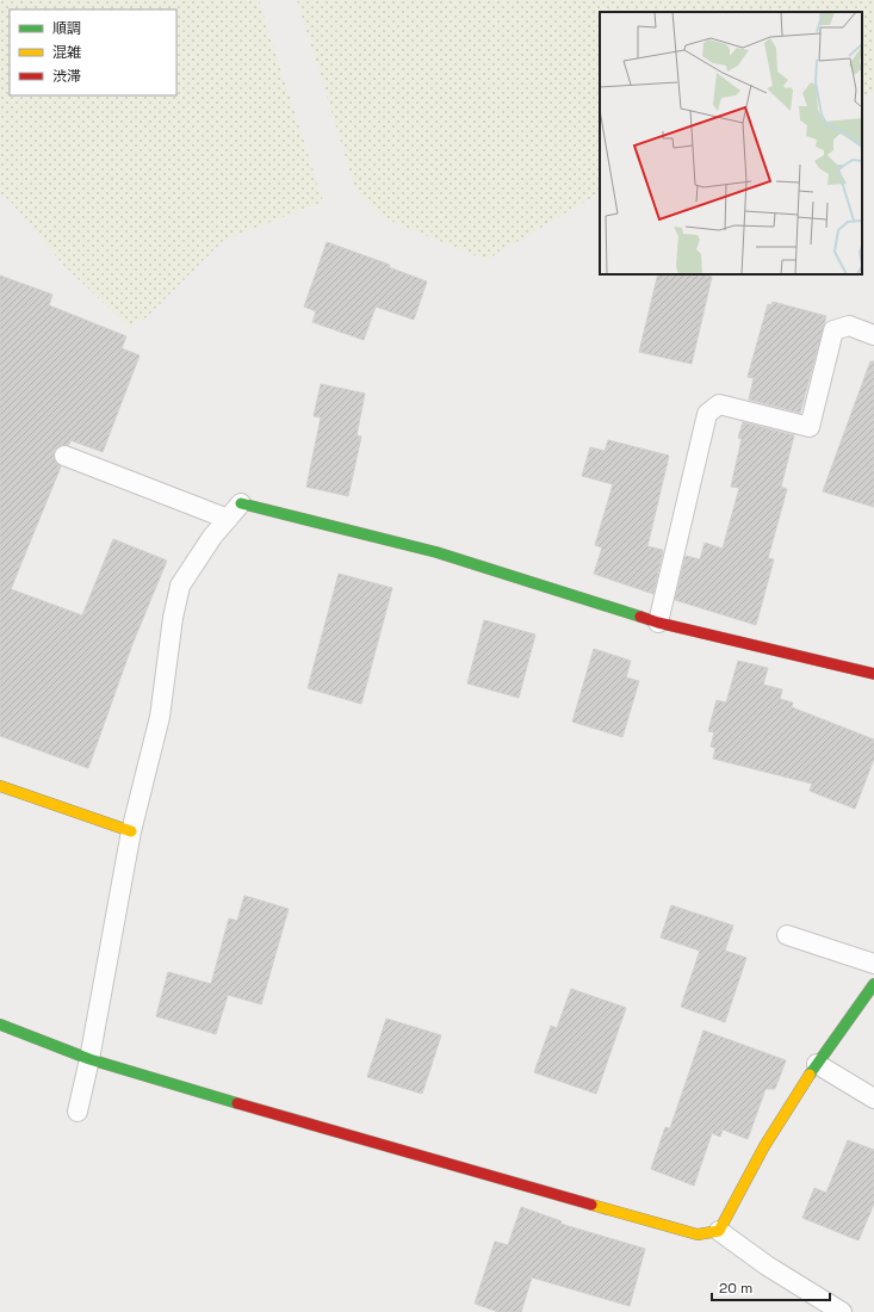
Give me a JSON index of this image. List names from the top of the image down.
{
  "legend": ["順調", "混雑", "渋滞"],
  "scale_bar": "20 m"
}
